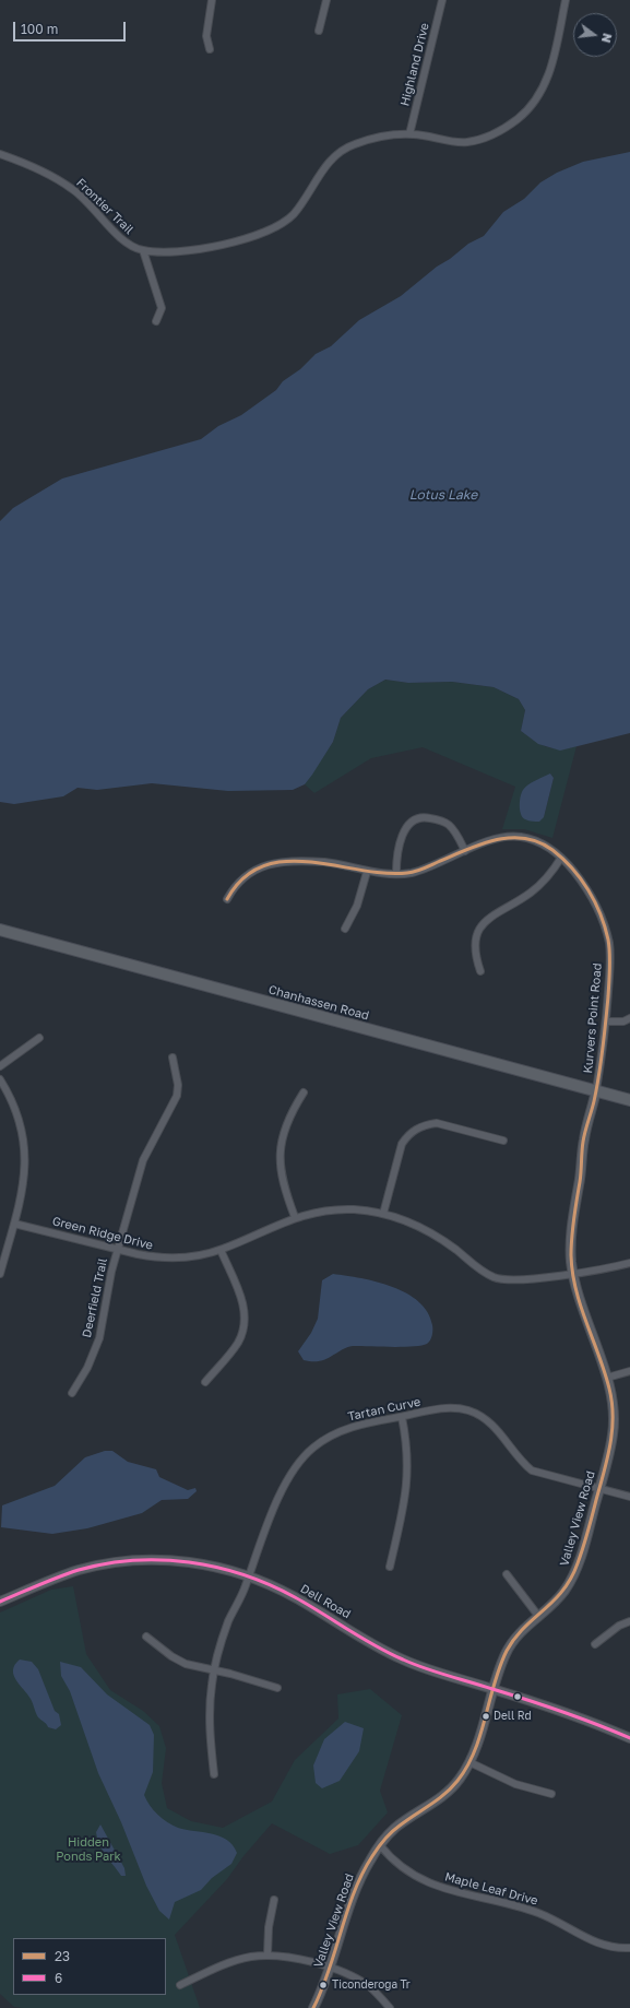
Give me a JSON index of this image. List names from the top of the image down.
{
  "streets": {
    "main road": ["Chanhassen Road"],
    "street": [
      "Highland Drive",
      "Frontier Trail",
      "Kurvers Point Road",
      "Green Ridge Drive",
      "Deerfield Trail",
      "Tartan Curve",
      "Valley View Road",
      "Dell Road",
      "Maple Leaf Drive"
    ]
  },
  "crossings": [
    ["Highland Drive", "Frontier Trail"],
    ["Chanhassen Road", "Kurvers Point Road"],
    ["Chanhassen Road", "Valley View Road"],
    ["Kurvers Point Road", "Valley View Road"],
    ["Green Ridge Drive", "Deerfield Trail"],
    ["Green Ridge Drive", "Valley View Road"],
    ["Tartan Curve", "Valley View Road"],
    ["Tartan Curve", "Dell Road"],
    ["Valley View Road", "Dell Road"],
    ["Valley View Road", "Maple Leaf Drive"]
  ],
  "water": ["Lotus Lake"],
  "parks": ["Hidden Ponds Park"],
  "places": ["Dell Rd", "Ticonderoga Tr"],
  "lines": ["transit line 23", "transit line 6"],
  "legend": ["23", "6"],
  "scale_bar": "100 m",
  "north": "right"
}
